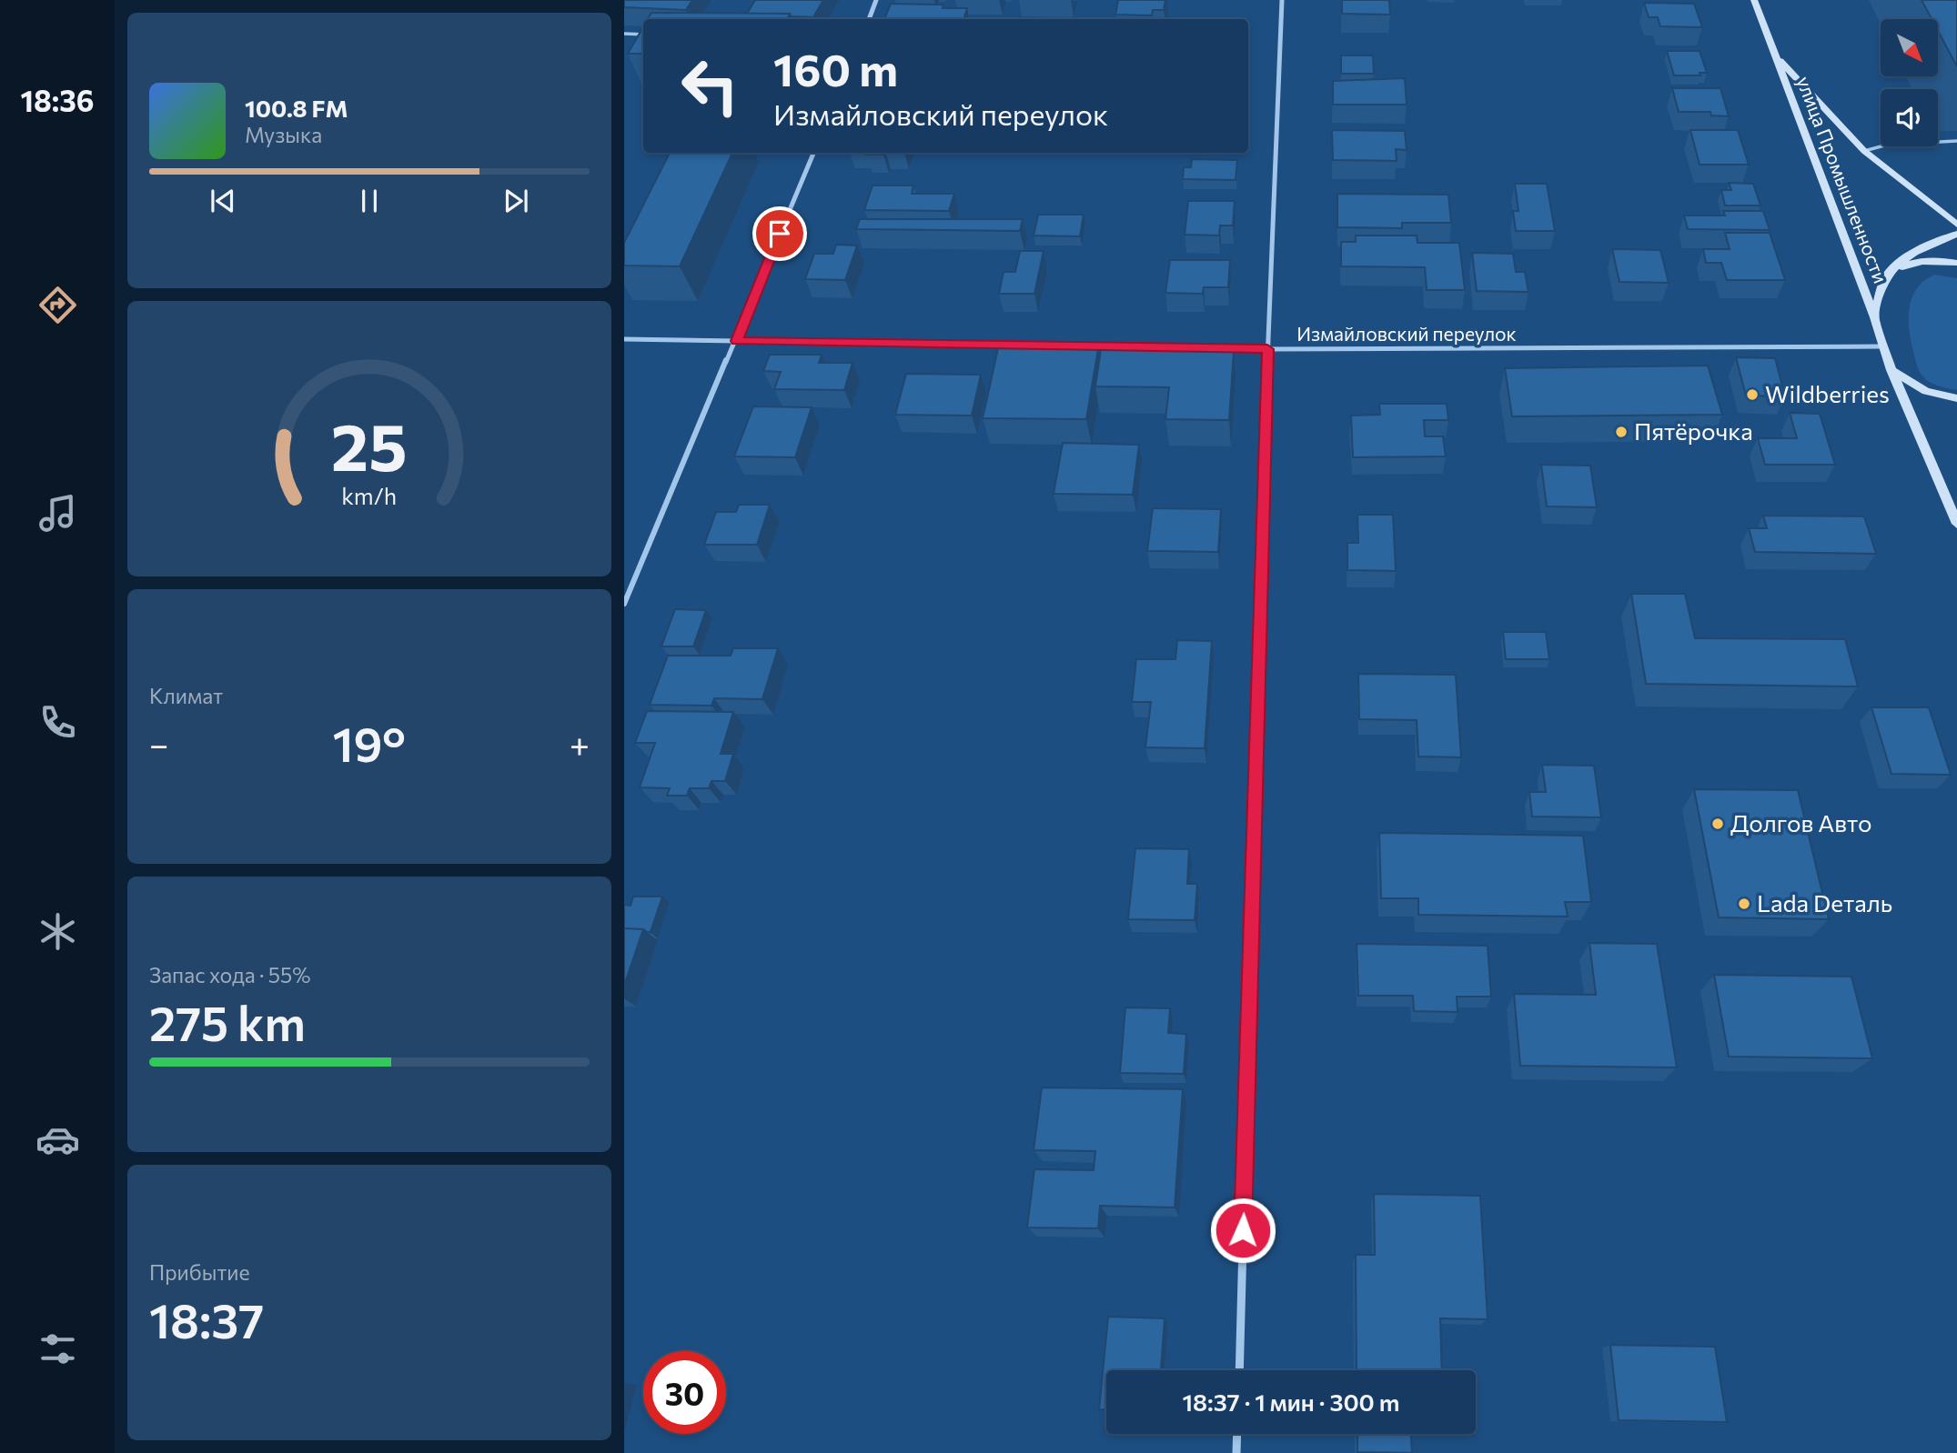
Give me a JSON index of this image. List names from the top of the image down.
{
  "streets": {
    "main road": ["улица Промышленности"],
    "street": ["Измайловский переулок"]
  },
  "crossings": [
    ["улица Промышленности", "Измайловский переулок"]
  ],
  "places": [
    "Wildberries",
    "Пятёрочка",
    "Долгов Авто",
    "Lada Dеталь"
  ],
  "north": "bottom right",
  "page": {
    "tabs": "18:36",
    "turn": ["160 m", "Измайловский переулок"],
    "song": ["100.8 FM", "Музыка"],
    "tile": [
      "Климат",
      ["Запас хода · 55%", "275 km"],
      ["Прибытие", "18:37"]
    ],
    "heat": ["−", "19°", "+"],
    "limit": "30",
    "trip": "18:37 · 1 мин · 300 m",
    "gauge": ["25", "km/h"]
  }
}
